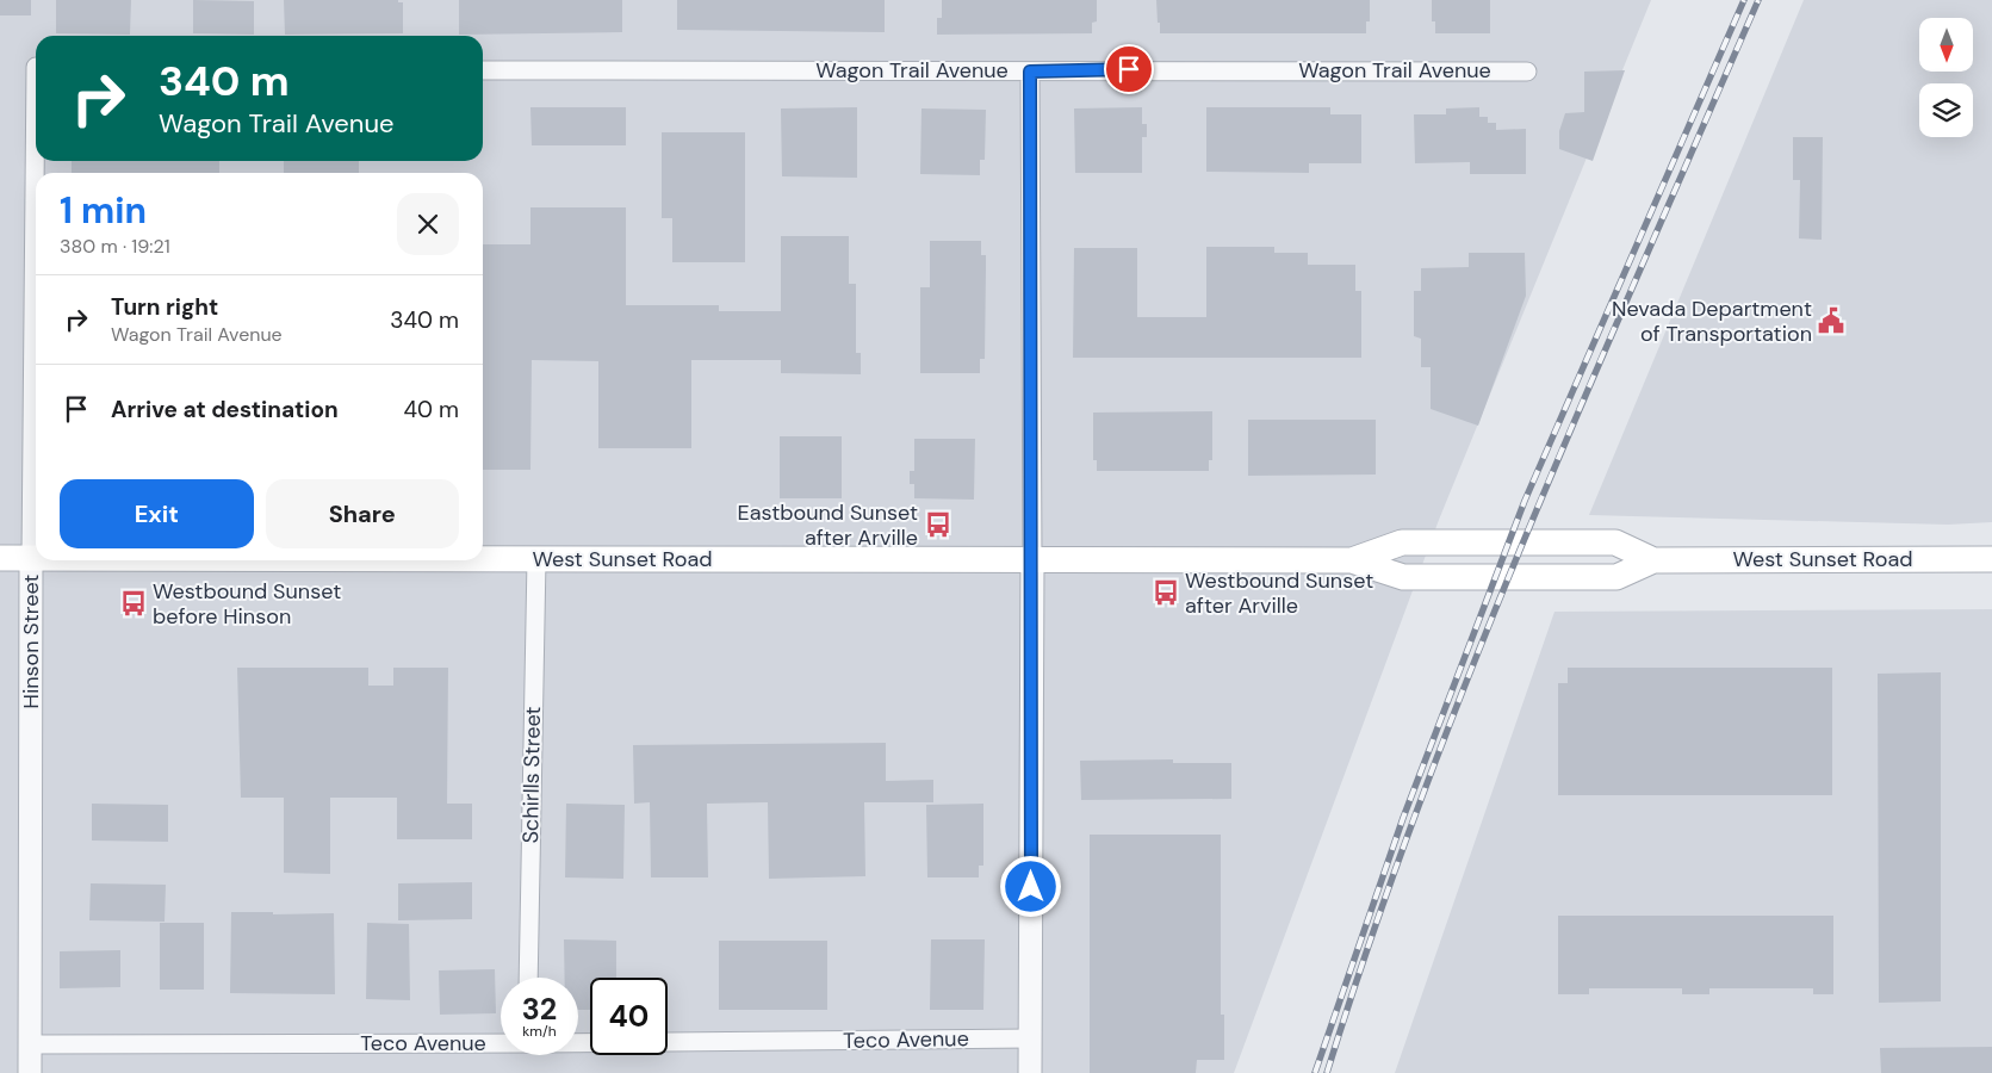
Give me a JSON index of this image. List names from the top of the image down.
{
  "streets": {
    "main road": ["West Sunset Road"],
    "street": [
      "Wagon Trail Avenue",
      "Hinson Street",
      "Schirlls Street",
      "Teco Avenue"
    ]
  },
  "crossings": [
    ["West Sunset Road", "Hinson Street"],
    ["West Sunset Road", "Schirlls Street"],
    ["Hinson Street", "Teco Avenue"]
  ],
  "places": {
    "public building": ["Nevada Department of Transportation"],
    "bus stop": ["Eastbound Sunset after Arville", "Westbound Sunset after Arville", "Westbound Sunset before Hinson"]
  },
  "north": "bottom",
  "page": {
    "turn": ["340 m", "Wagon Trail Avenue"],
    "heading": ["1 min", "380 m · 19:21"],
    "list": [
      {
        "name": "Turn right",
        "note": "Wagon Trail Avenue",
        "value": "340 m"
      },
      {
        "name": "Arrive at destination",
        "value": "40 m"
      }
    ],
    "buttons": ["Exit", "Share"],
    "speed": "32 km/h",
    "limit": "40"
  }
}
